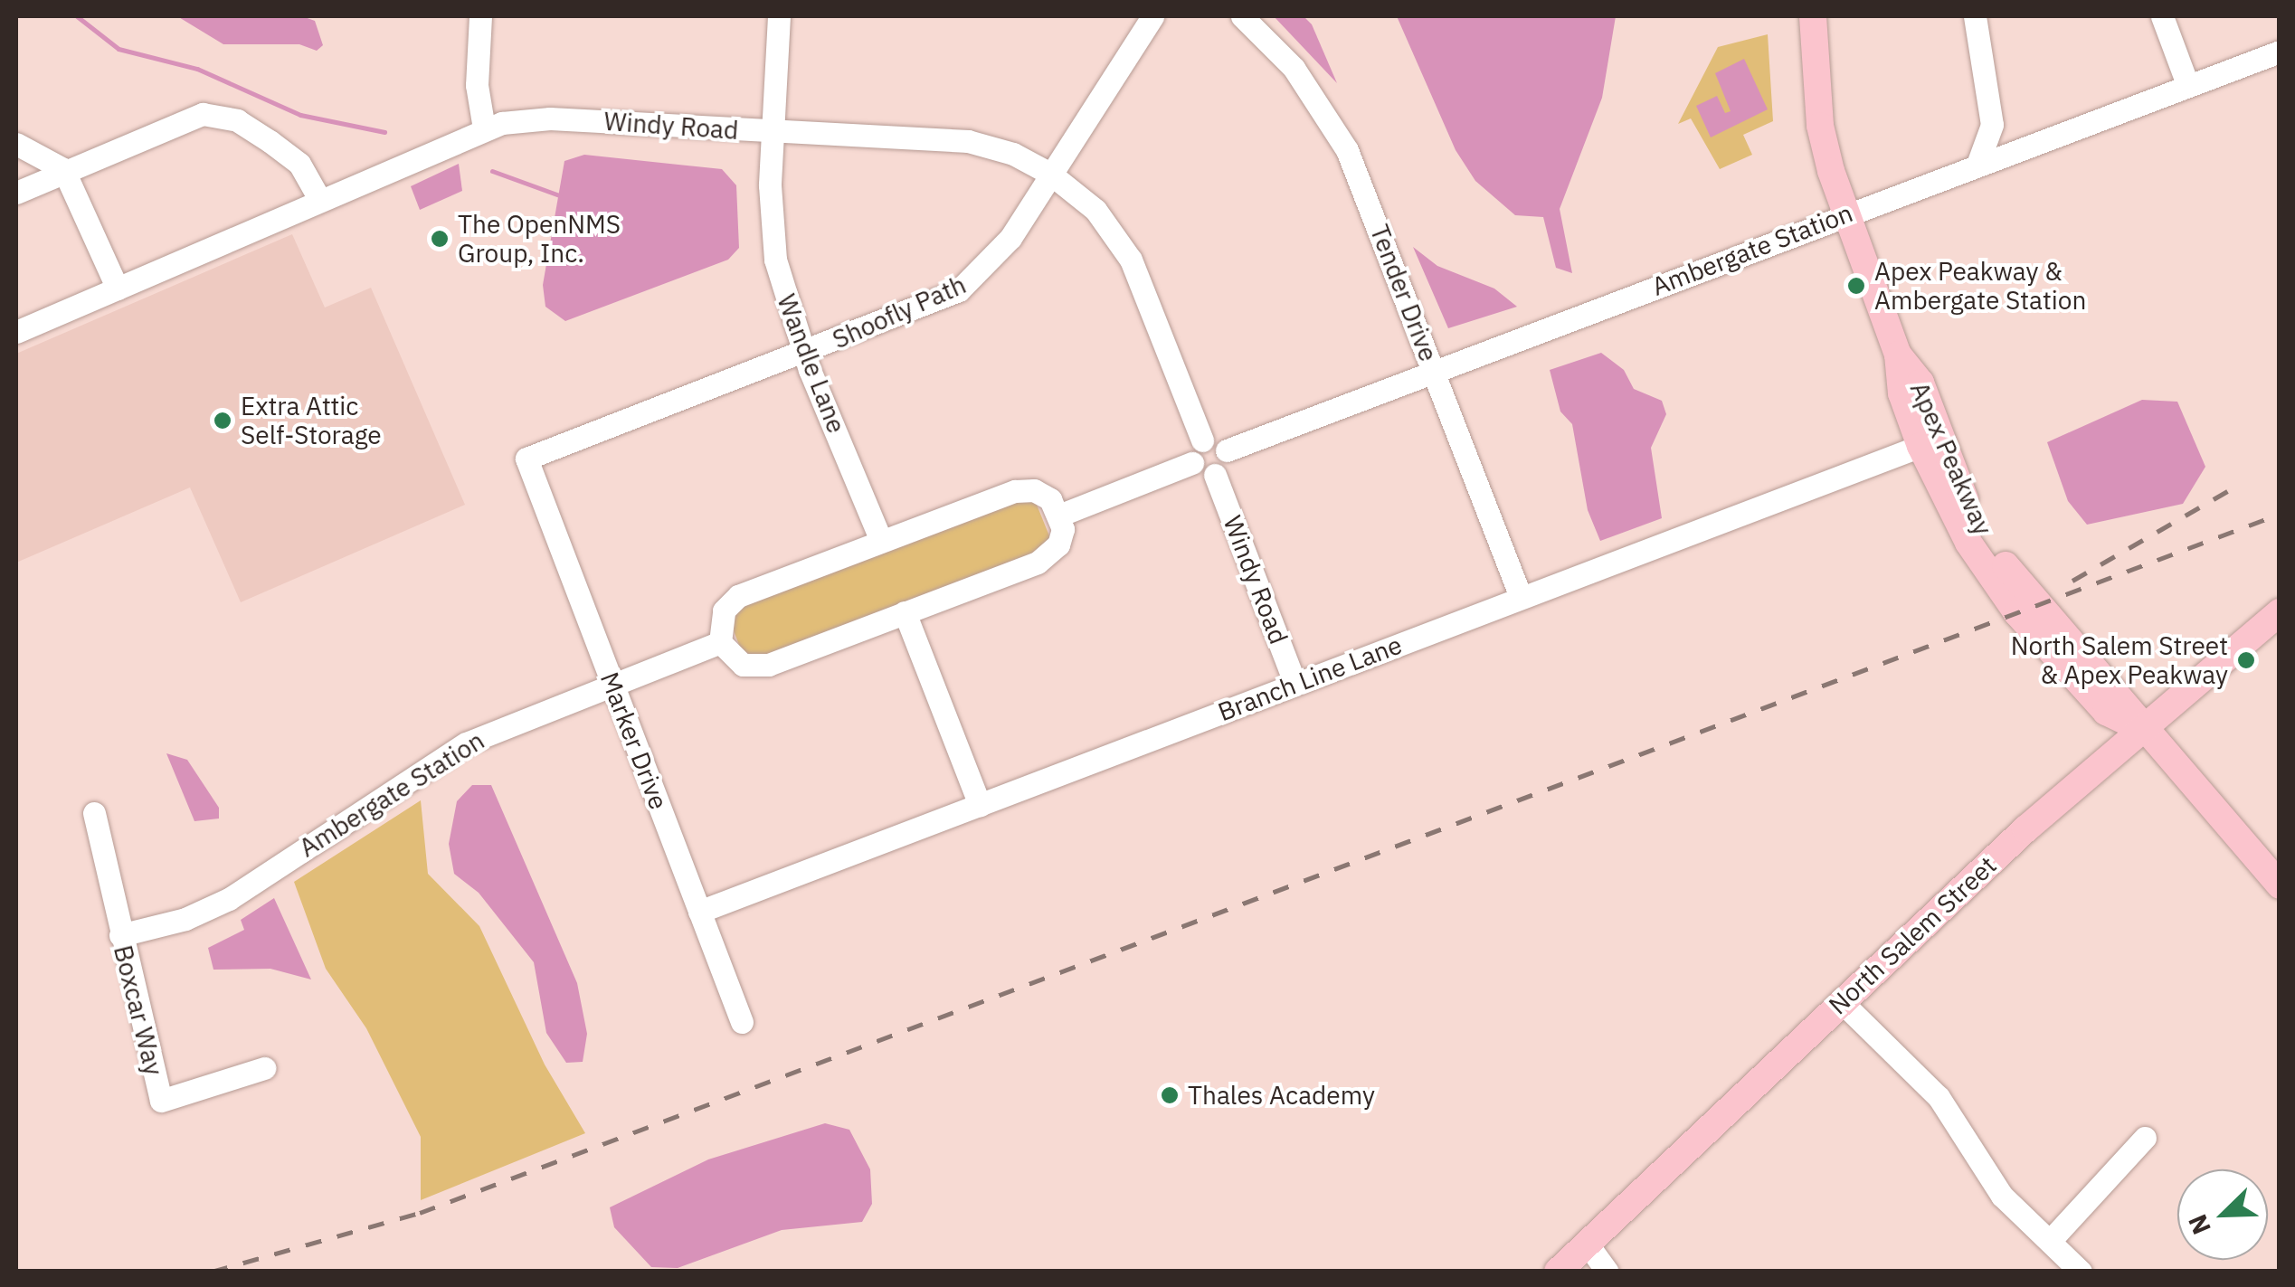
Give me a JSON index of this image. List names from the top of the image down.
{
  "streets": {
    "main road": ["Apex Peakway", "North Salem Street"],
    "street": [
      "Windy Road",
      "Ambergate Station",
      "Tender Drive",
      "Shoofly Path",
      "Wandle Lane",
      "Branch Line Lane",
      "Marker Drive",
      "Boxcar Way"
    ]
  },
  "crossings": [
    ["Windy Road", "Ambergate Station"],
    ["Windy Road", "Shoofly Path"],
    ["Windy Road", "Wandle Lane"],
    ["Windy Road", "Branch Line Lane"],
    ["Ambergate Station", "Tender Drive"],
    ["Ambergate Station", "Apex Peakway"],
    ["Ambergate Station", "Marker Drive"],
    ["Ambergate Station", "Boxcar Way"],
    ["Tender Drive", "Branch Line Lane"],
    ["Shoofly Path", "Wandle Lane"],
    ["Shoofly Path", "Marker Drive"],
    ["Apex Peakway", "Branch Line Lane"],
    ["Apex Peakway", "North Salem Street"],
    ["Branch Line Lane", "Marker Drive"]
  ],
  "places": [
    "The OpenNMS Group, Inc.",
    "Apex Peakway & Ambergate Station",
    "Extra Attic Self-Storage",
    "North Salem Street & Apex Peakway",
    "Thales Academy"
  ],
  "north": "bottom left"
}
